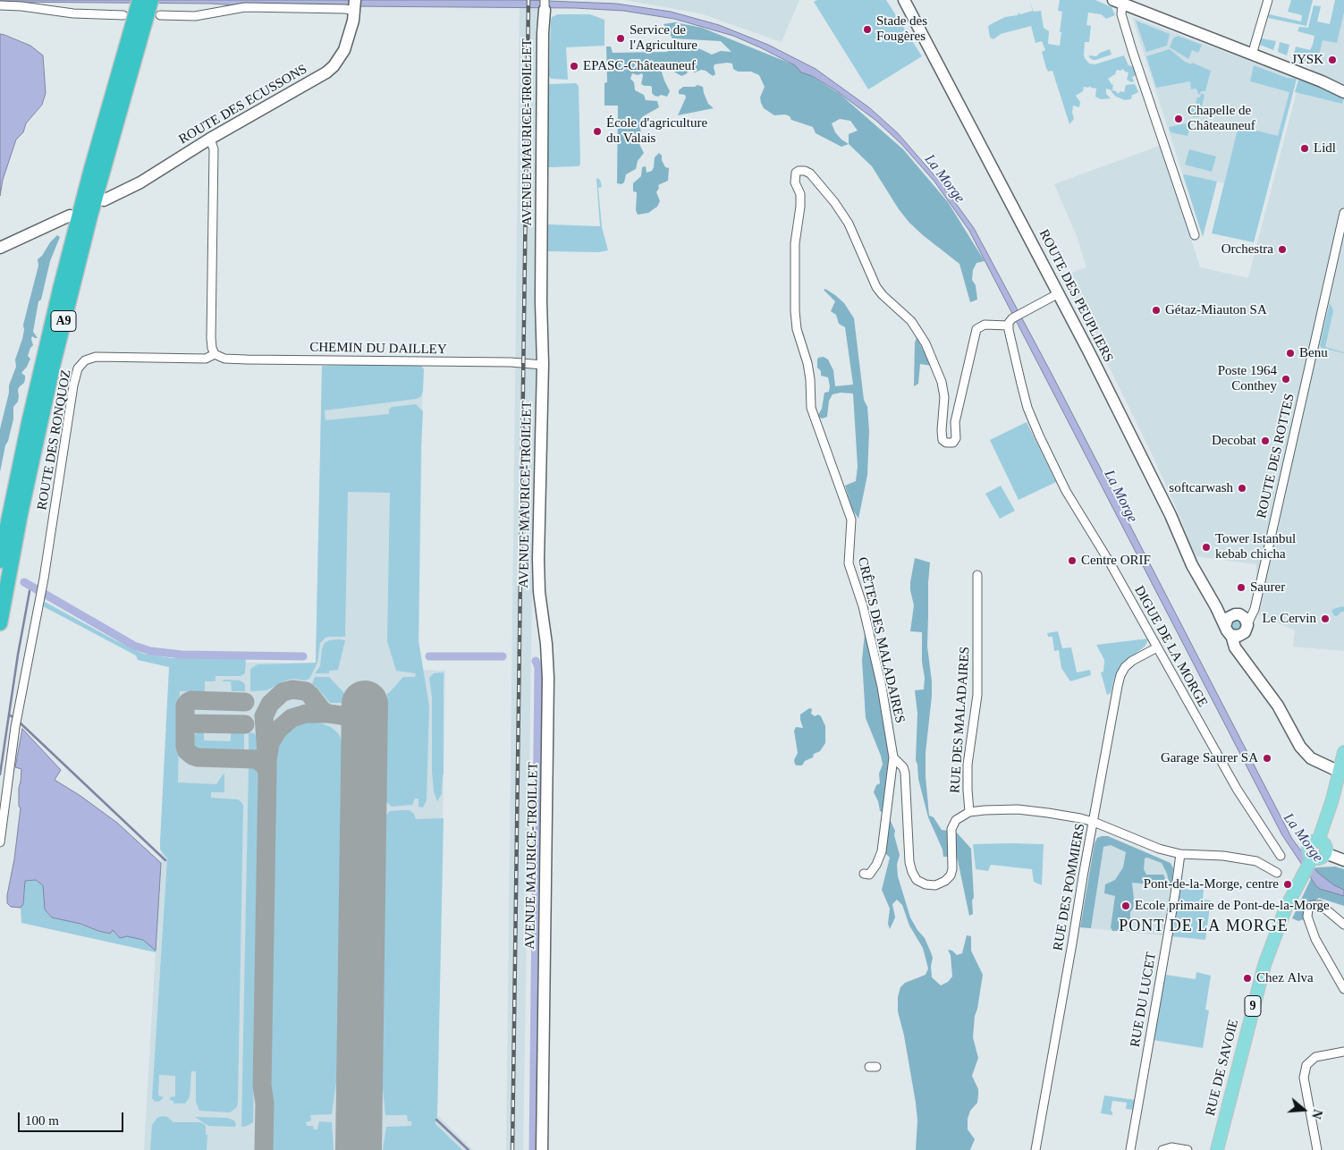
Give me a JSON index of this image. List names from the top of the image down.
{
  "streets": {
    "highway": ["A9"],
    "main road": ["9", "RUE DE SAVOIE"],
    "street": [
      "ROUTE DES ECUSSONS",
      "AVENUE MAURICE-TROILLET",
      "ROUTE DES PEUPLIERS",
      "CHEMIN DU DAILLEY",
      "ROUTE DES RONQUOZ",
      "ROUTE DES ROTTES",
      "CRÊTES DES MALADAIRES",
      "DIGUE DE LA MORGE",
      "RUE DES MALADAIRES",
      "RUE DES POMMIERS",
      "RUE DU LUCET"
    ]
  },
  "crossings": [
    ["AVENUE MAURICE-TROILLET", "CHEMIN DU DAILLEY"],
    ["ROUTE DES PEUPLIERS", "ROUTE DES ROTTES"],
    ["CHEMIN DU DAILLEY", "ROUTE DES RONQUOZ"],
    ["CRÊTES DES MALADAIRES", "DIGUE DE LA MORGE"],
    ["CRÊTES DES MALADAIRES", "RUE DES MALADAIRES"],
    ["DIGUE DE LA MORGE", "RUE DES POMMIERS"],
    ["RUE DES MALADAIRES", "RUE DES POMMIERS"],
    ["RUE DES MALADAIRES", "RUE DU LUCET"]
  ],
  "districts": ["PONT DE LA MORGE"],
  "water": ["La Morge"],
  "places": [
    "Stade des Fougères",
    "Service de l'Agriculture",
    "JYSK",
    "EPASC-Châteauneuf",
    "Chapelle de Châteauneuf",
    "École d'agriculture du Valais",
    "Lidl",
    "Orchestra",
    "Gétaz-Miauton SA",
    "Benu",
    "Poste 1964 Conthey",
    "Decobat",
    "softcarwash",
    "Tower Istanbul kebab chicha",
    "Centre ORIF",
    "Saurer",
    "Le Cervin",
    "Garage Saurer SA",
    "Pont-de-la-Morge, centre",
    "Ecole primaire de Pont-de-la-Morge",
    "Chez Alva"
  ],
  "scale_bar": "100 m",
  "north": "right"
}
